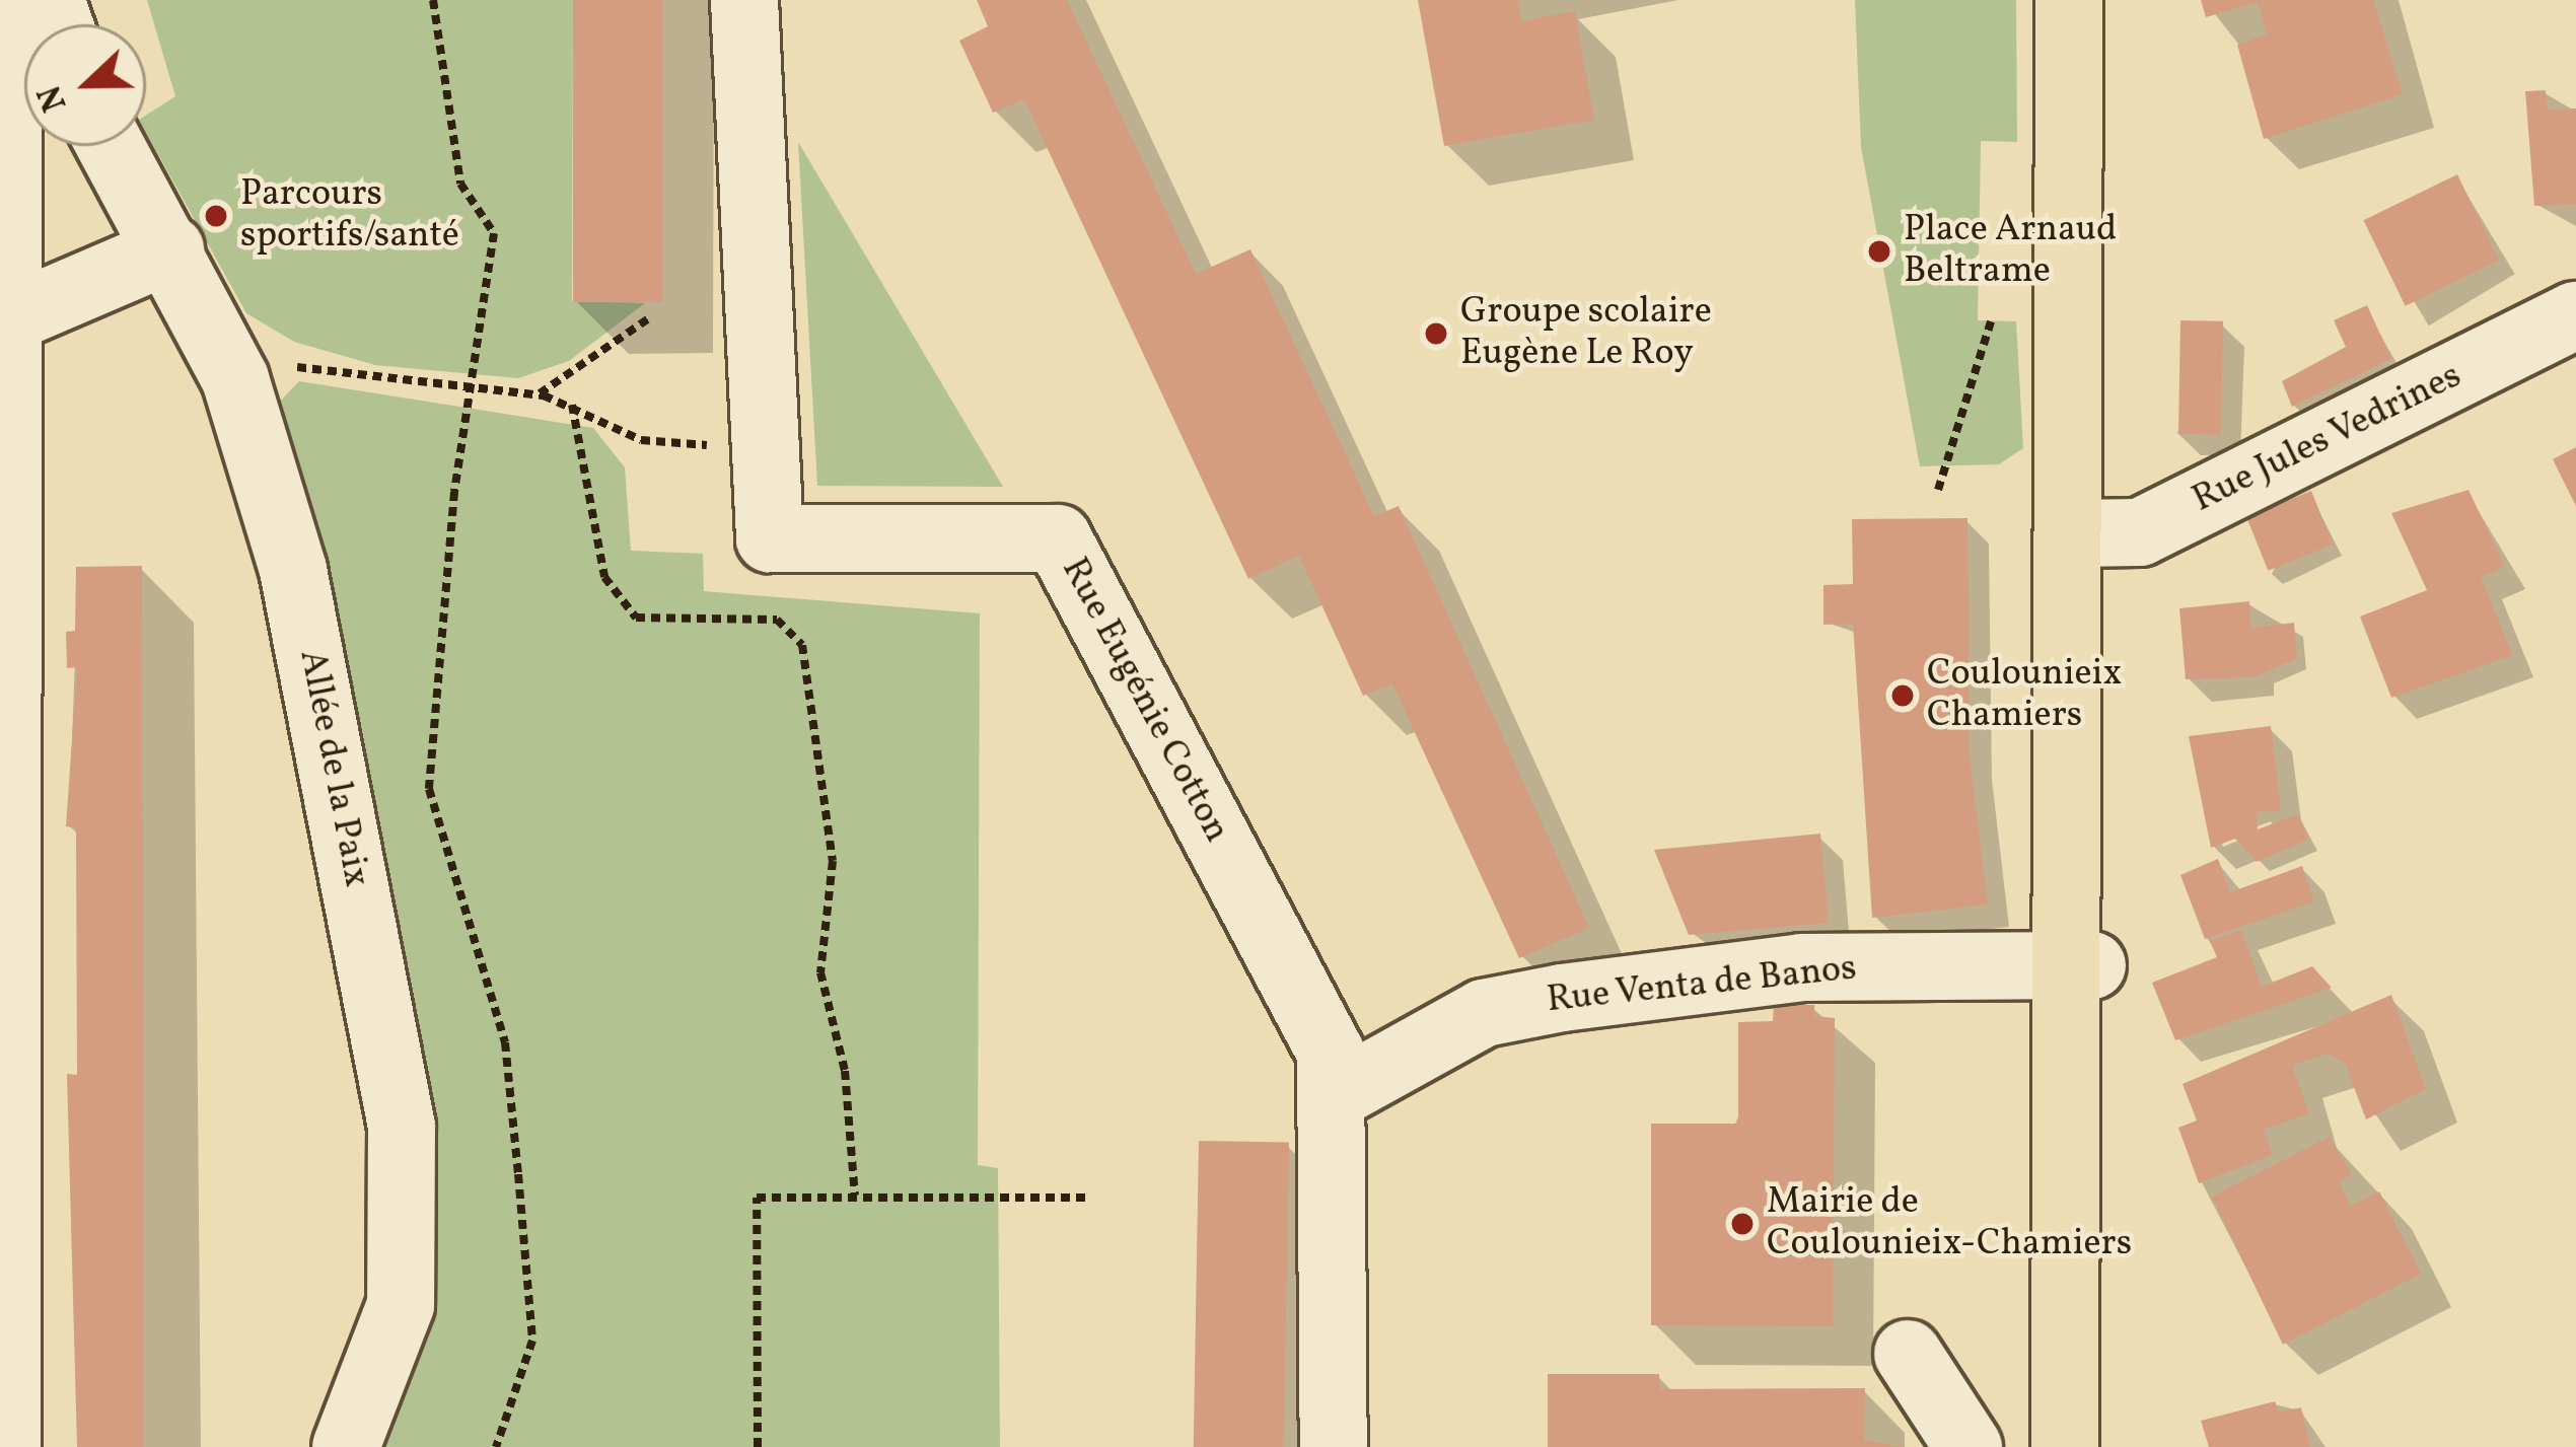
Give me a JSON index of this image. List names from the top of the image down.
{
  "streets": {
    "street": [
      "Rue Jules Vedrines",
      "Rue Eugénie Cotton",
      "Allée de la Paix",
      "Rue Venta de Banos"
    ]
  },
  "crossings": [
    ["Rue Eugénie Cotton", "Rue Venta de Banos"]
  ],
  "places": [
    "Parcours sportifs/santé",
    "Place Arnaud Beltrame",
    "Groupe scolaire Eugène Le Roy",
    "Coulounieix Chamiers",
    "Mairie de Coulounieix-Chamiers"
  ],
  "north": "left"
}
